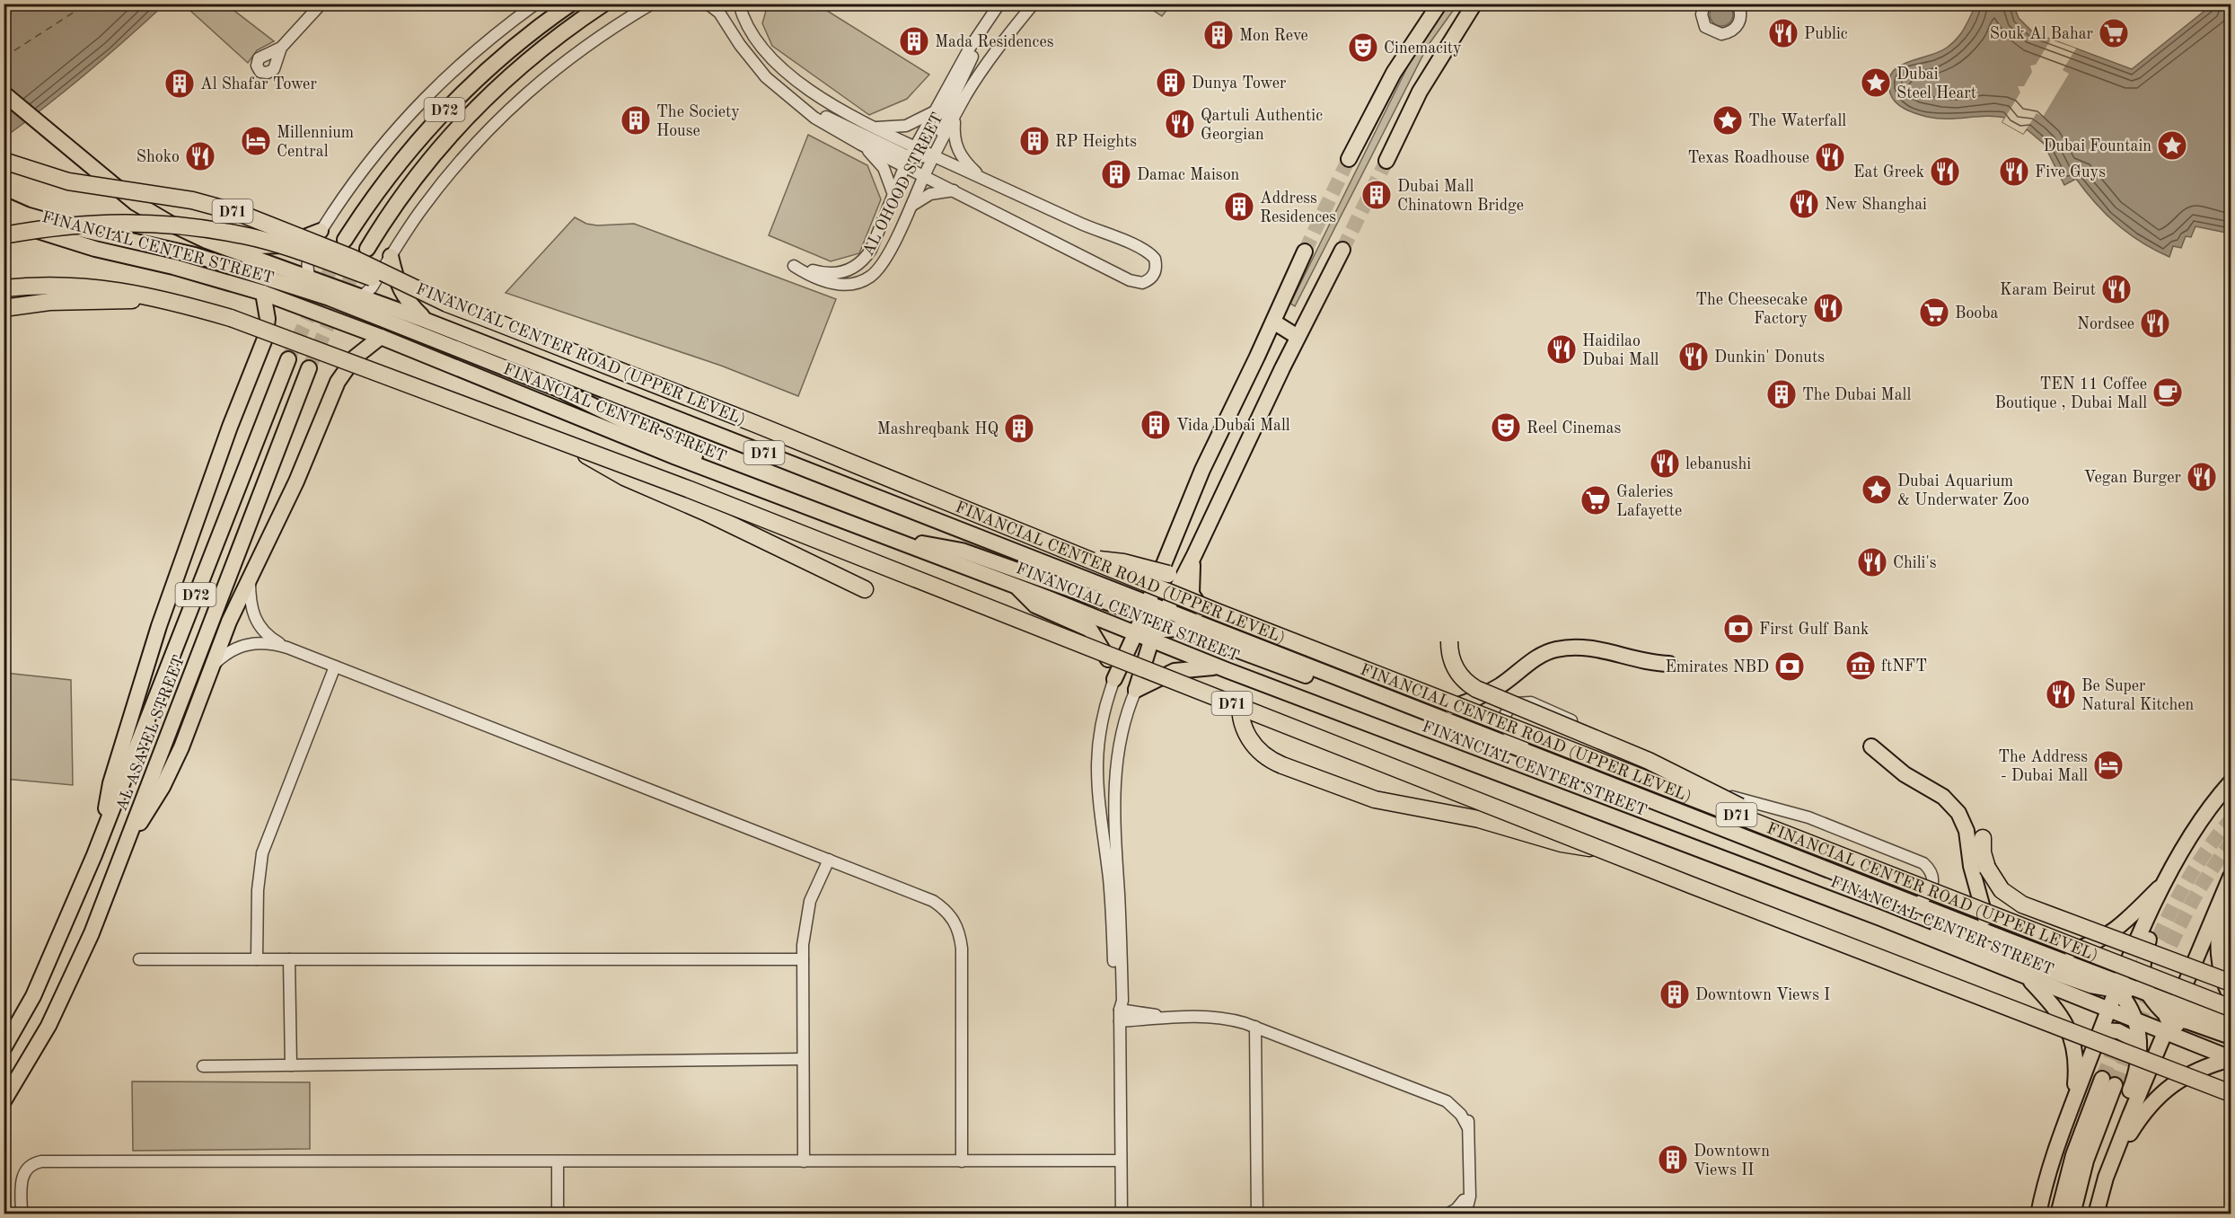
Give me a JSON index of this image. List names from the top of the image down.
{
  "streets": {
    "highway": ["D71", "FINANCIAL CENTER ROAD (UPPER LEVEL)"],
    "main road": ["D72", "FINANCIAL CENTER STREET", "AL ASAYEL STREET"],
    "street": ["AL OHOOD STREET"]
  },
  "crossings": [
    ["D72", "AL ASAYEL STREET"]
  ],
  "places": {
    "restaurant": [
      "Public",
      "Qartuli Authentic Georgian",
      "Shoko",
      "Texas Roadhouse",
      "Eat Greek",
      "Five Guys",
      "New Shanghai",
      "Karam Beirut",
      "The Cheesecake Factory",
      "Nordsee",
      "Haidilao Dubai Mall",
      "Dunkin' Donuts",
      "lebanushi",
      "Vegan Burger",
      "Chili's",
      "Be Super Natural Kitchen"
    ],
    "supermarket": ["Souk Al Bahar", "Booba", "Galeries Lafayette"],
    "building": [
      "Mon Reve",
      "Mada Residences",
      "Dunya Tower",
      "Al Shafar Tower",
      "The Society House",
      "RP Heights",
      "Damac Maison",
      "Dubai Mall Chinatown Bridge",
      "Address Residences",
      "The Dubai Mall",
      "Vida Dubai Mall",
      "Mashreqbank HQ",
      "Downtown Views I",
      "Downtown Views II"
    ],
    "theatre": ["Cinemacity", "Reel Cinemas"],
    "place": [
      "Dubai Steel Heart",
      "The Waterfall",
      "Dubai Fountain",
      "Dubai Aquarium & Underwater Zoo"
    ],
    "hotel": ["Millennium Central", "The Address - Dubai Mall"],
    "cafe": ["TEN 11 Coffee Boutique , Dubai Mall"],
    "bank": ["First Gulf Bank", "Emirates NBD"],
    "museum": ["ftNFT"]
  }
}
